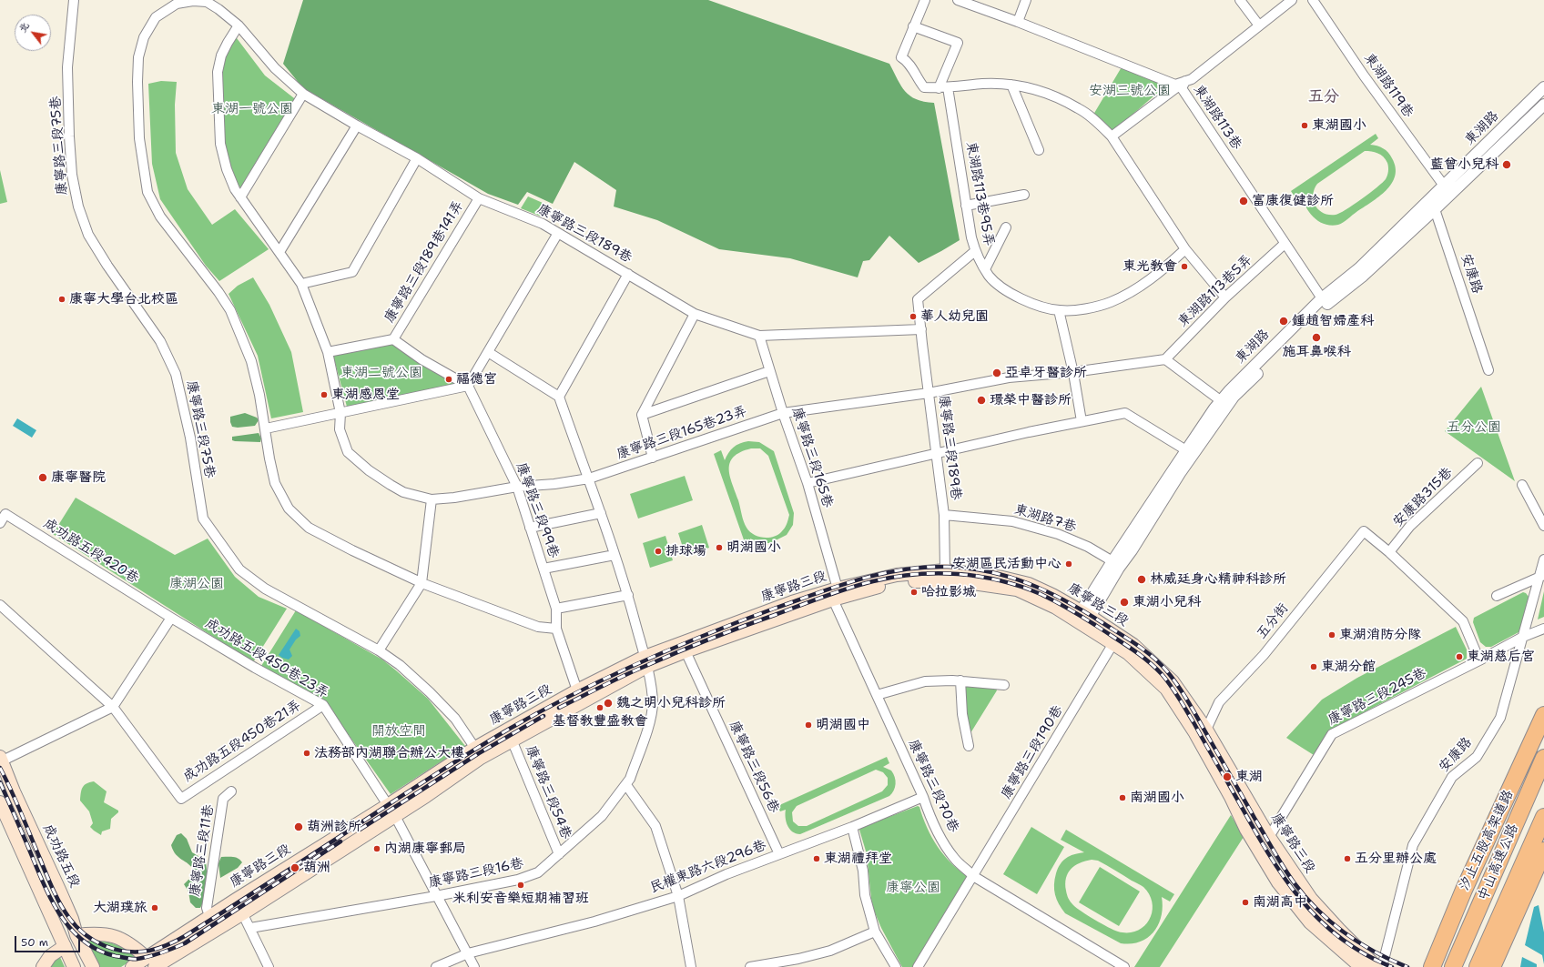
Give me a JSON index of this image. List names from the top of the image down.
{
  "streets": {
    "highway": ["汐止五股高架道路", "中山高速公路"],
    "main road": ["康寧路三段", "成功路五段"],
    "street": [
      "東湖路119巷",
      "東湖路113巷",
      "東湖路",
      "康寧路三段75巷",
      "東湖路113巷95弄",
      "康寧路三段189巷",
      "康寧路三段189巷141弄",
      "安康路",
      "東湖路113巷5弄",
      "康寧路三段165巷23弄",
      "康寧路三段165巷",
      "安康路315巷",
      "康寧路三段99巷",
      "東湖路7巷",
      "成功路五段420巷",
      "五分街",
      "成功路五段450巷23弄",
      "康寧路三段245巷",
      "成功路五段450巷21弄",
      "康寧路三段190巷",
      "康寧路三段56巷",
      "康寧路三段70巷",
      "康寧路三段54巷",
      "康寧路三段11巷",
      "民權東路六段296巷",
      "康寧路三段16巷"
    ]
  },
  "crossings": [
    ["東湖路119巷", "東湖路"],
    ["東湖路113巷", "東湖路"],
    ["東湖路113巷", "東湖路113巷5弄"],
    ["東湖路", "安康路"],
    ["東湖路", "東湖路7巷"],
    ["東湖路", "康寧路三段"],
    ["康寧路三段75巷", "康寧路三段"],
    ["東湖路113巷95弄", "康寧路三段189巷"],
    ["康寧路三段189巷", "康寧路三段189巷141弄"],
    ["康寧路三段189巷", "康寧路三段165巷23弄"],
    ["康寧路三段189巷", "康寧路三段165巷"],
    ["康寧路三段189巷", "康寧路三段99巷"],
    ["康寧路三段189巷", "東湖路7巷"],
    ["康寧路三段189巷", "康寧路三段"],
    ["康寧路三段189巷141弄", "康寧路三段165巷23弄"],
    ["安康路", "康寧路三段245巷"],
    ["東湖路113巷5弄", "康寧路三段165巷23弄"],
    ["康寧路三段165巷23弄", "康寧路三段165巷"],
    ["康寧路三段165巷23弄", "康寧路三段99巷"],
    ["康寧路三段165巷23弄", "康寧路三段16巷"],
    ["康寧路三段165巷", "康寧路三段"],
    ["康寧路三段165巷", "康寧路三段70巷"],
    ["安康路315巷", "五分街"],
    ["康寧路三段99巷", "康寧路三段"],
    ["成功路五段420巷", "成功路五段450巷23弄"],
    ["康寧路三段", "五分街"],
    ["康寧路三段", "成功路五段450巷23弄"],
    ["康寧路三段", "康寧路三段245巷"],
    ["康寧路三段", "康寧路三段190巷"],
    ["康寧路三段", "康寧路三段56巷"],
    ["康寧路三段", "康寧路三段70巷"],
    ["康寧路三段", "康寧路三段54巷"],
    ["康寧路三段", "康寧路三段11巷"],
    ["康寧路三段", "康寧路三段16巷"],
    ["成功路五段450巷23弄", "成功路五段450巷21弄"],
    ["康寧路三段190巷", "康寧路三段70巷"],
    ["康寧路三段56巷", "民權東路六段296巷"],
    ["康寧路三段70巷", "民權東路六段296巷"],
    ["康寧路三段54巷", "康寧路三段16巷"]
  ],
  "districts": ["五分"],
  "parks": [
    "安湖三號公園",
    "東湖一號公園",
    "東湖二號公園",
    "五分公園",
    "康湖公園",
    "開放空間",
    "康寧公園"
  ],
  "places": [
    "東湖國小",
    "藍曾小兒科",
    "富康復健診所",
    "東光教會",
    "康寧大學台北校區",
    "華人幼兒園",
    "鍾趙智婦產科",
    "施耳鼻喉科",
    "亞卓牙醫診所",
    "福德宮",
    "東湖感恩堂",
    "璟榮中醫診所",
    "康寧醫院",
    "明湖國小",
    "排球場",
    "安湖區民活動中心",
    "林威廷身心精神科診所",
    "哈拉影城",
    "東湖小兒科",
    "東湖消防分隊",
    "東湖慈后宮",
    "東湖分館",
    "魏之明小兒科診所",
    "基督教豐盛教會",
    "明湖國中",
    "法務部內湖聯合辦公大樓",
    "東湖",
    "南湖國小",
    "葫洲診所",
    "內湖康寧郵局",
    "東湖禮拜堂",
    "五分里辦公處",
    "葫洲",
    "米利安音樂短期補習班",
    "南湖高中",
    "大湖璞旅"
  ],
  "scale_bar": "50 m",
  "north": "top left"
}
